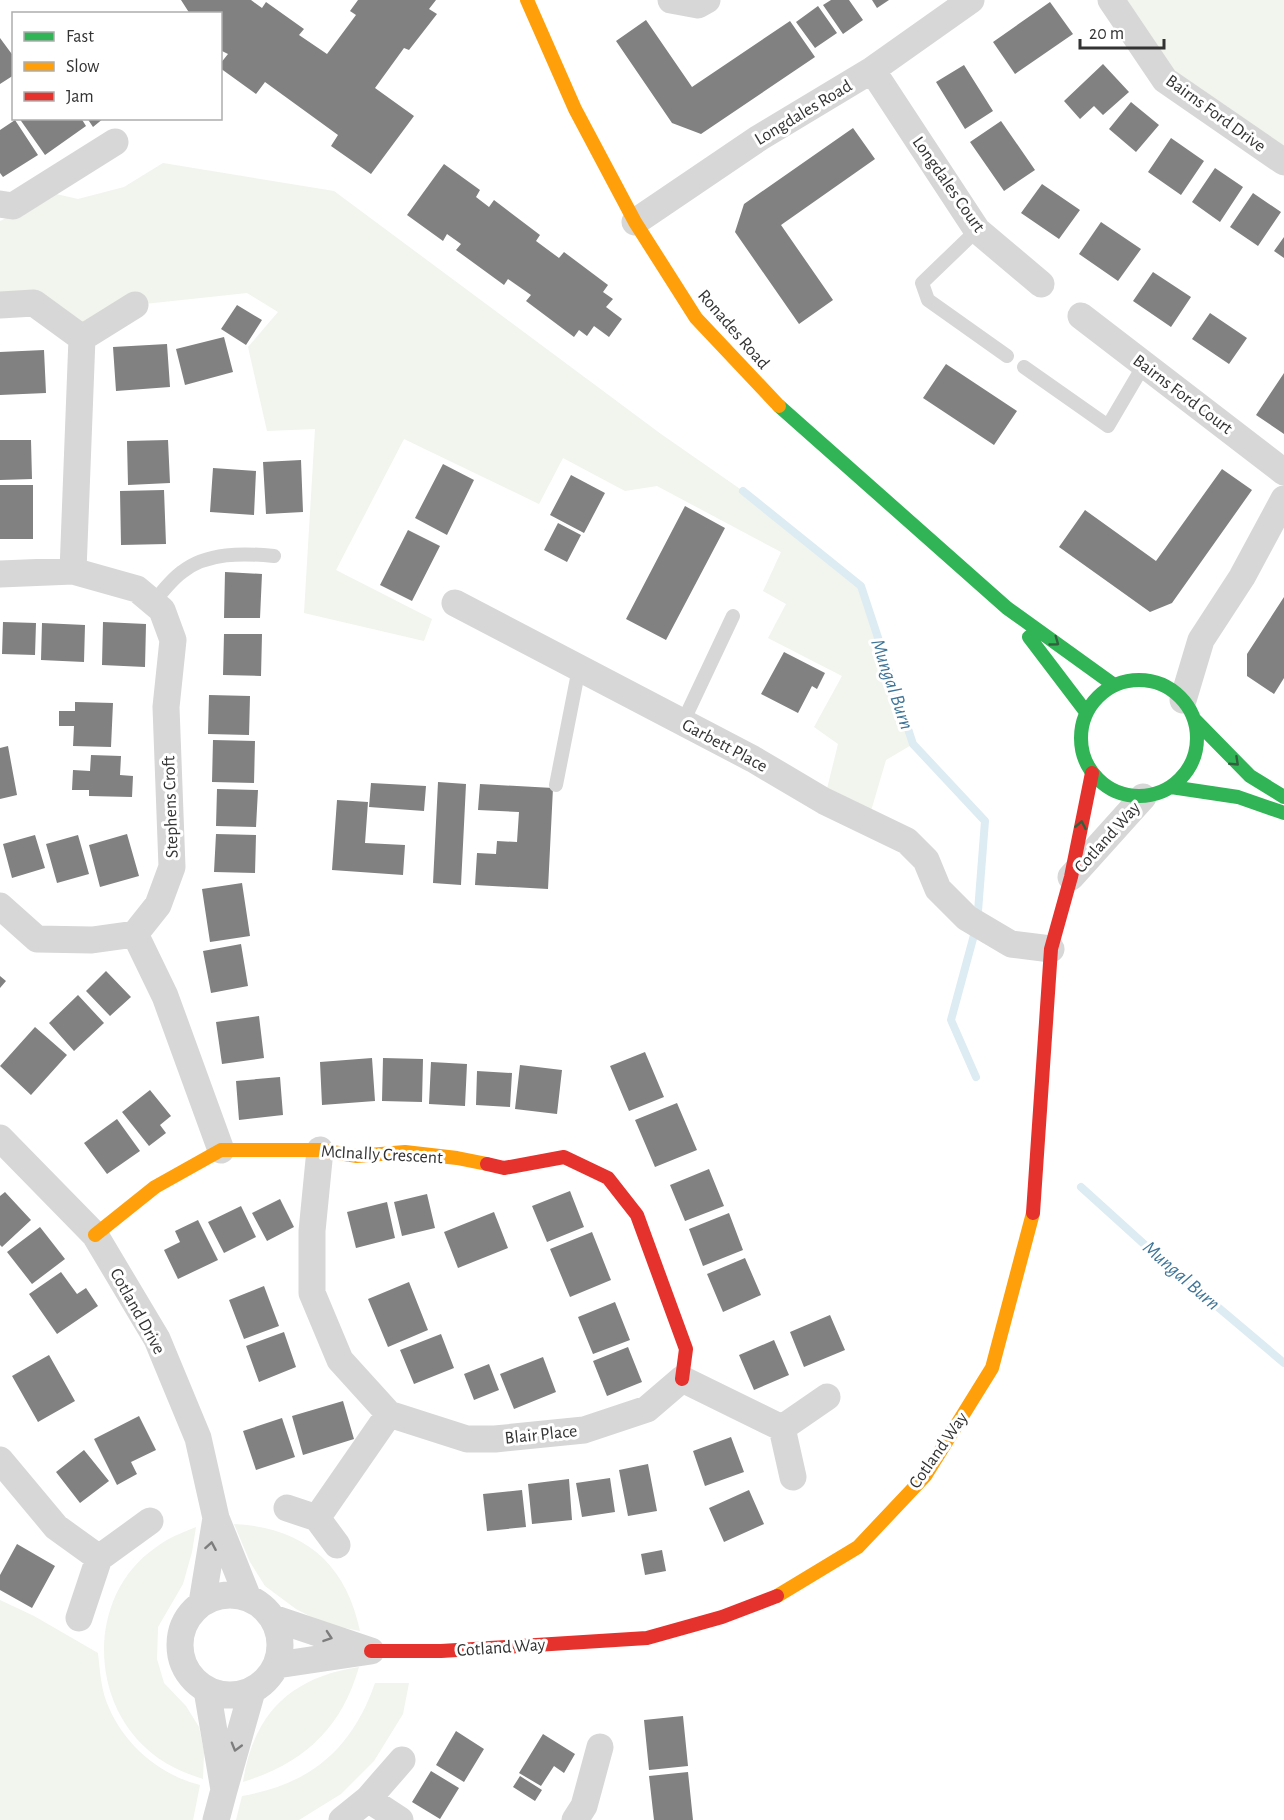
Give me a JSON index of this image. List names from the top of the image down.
{
  "streets": {
    "street": [
      "Longdales Road",
      "Bairns Ford Drive",
      "Longdales Court",
      "Ronades Road",
      "Bairns Ford Court",
      "Garbett Place",
      "Stephens Croft",
      "Cotland Way",
      "McInally Crescent",
      "Cotland Drive",
      "Blair Place"
    ]
  },
  "crossings": [
    ["Longdales Road", "Longdales Court"],
    ["Longdales Road", "Ronades Road"],
    ["Ronades Road", "Cotland Way"],
    ["Garbett Place", "Cotland Way"],
    ["Cotland Way", "Cotland Drive"],
    ["McInally Crescent", "Cotland Drive"],
    ["McInally Crescent", "Blair Place"]
  ],
  "water": ["Mungal Burn"],
  "legend": ["Fast", "Slow", "Jam"],
  "scale_bar": "20 m"
}
